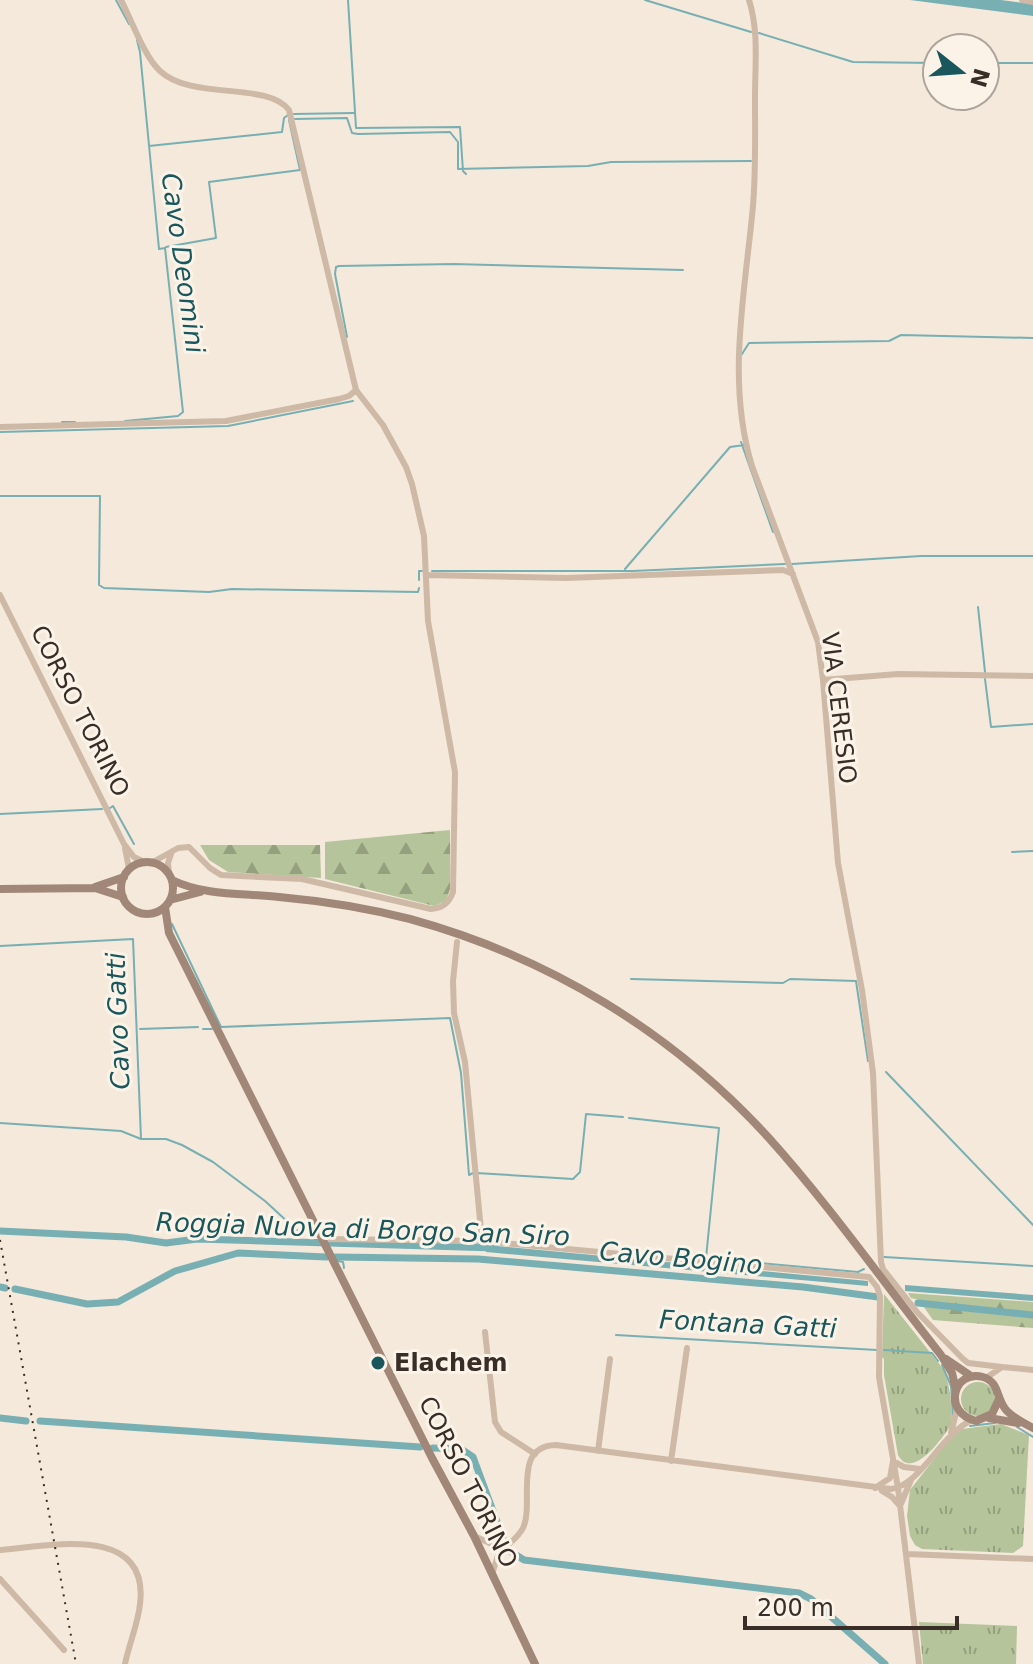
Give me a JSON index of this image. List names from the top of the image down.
{
  "streets": {
    "main road": ["CORSO TORINO"],
    "street": ["VIA CERESIO"]
  },
  "water": [
    "Cavo Deomini",
    "Cavo Gatti",
    "Roggia Nuova di Borgo San Siro",
    "Cavo Bogino",
    "Fontana Gatti"
  ],
  "places": ["Elachem"],
  "scale_bar": "200 m",
  "north": "right"
}
